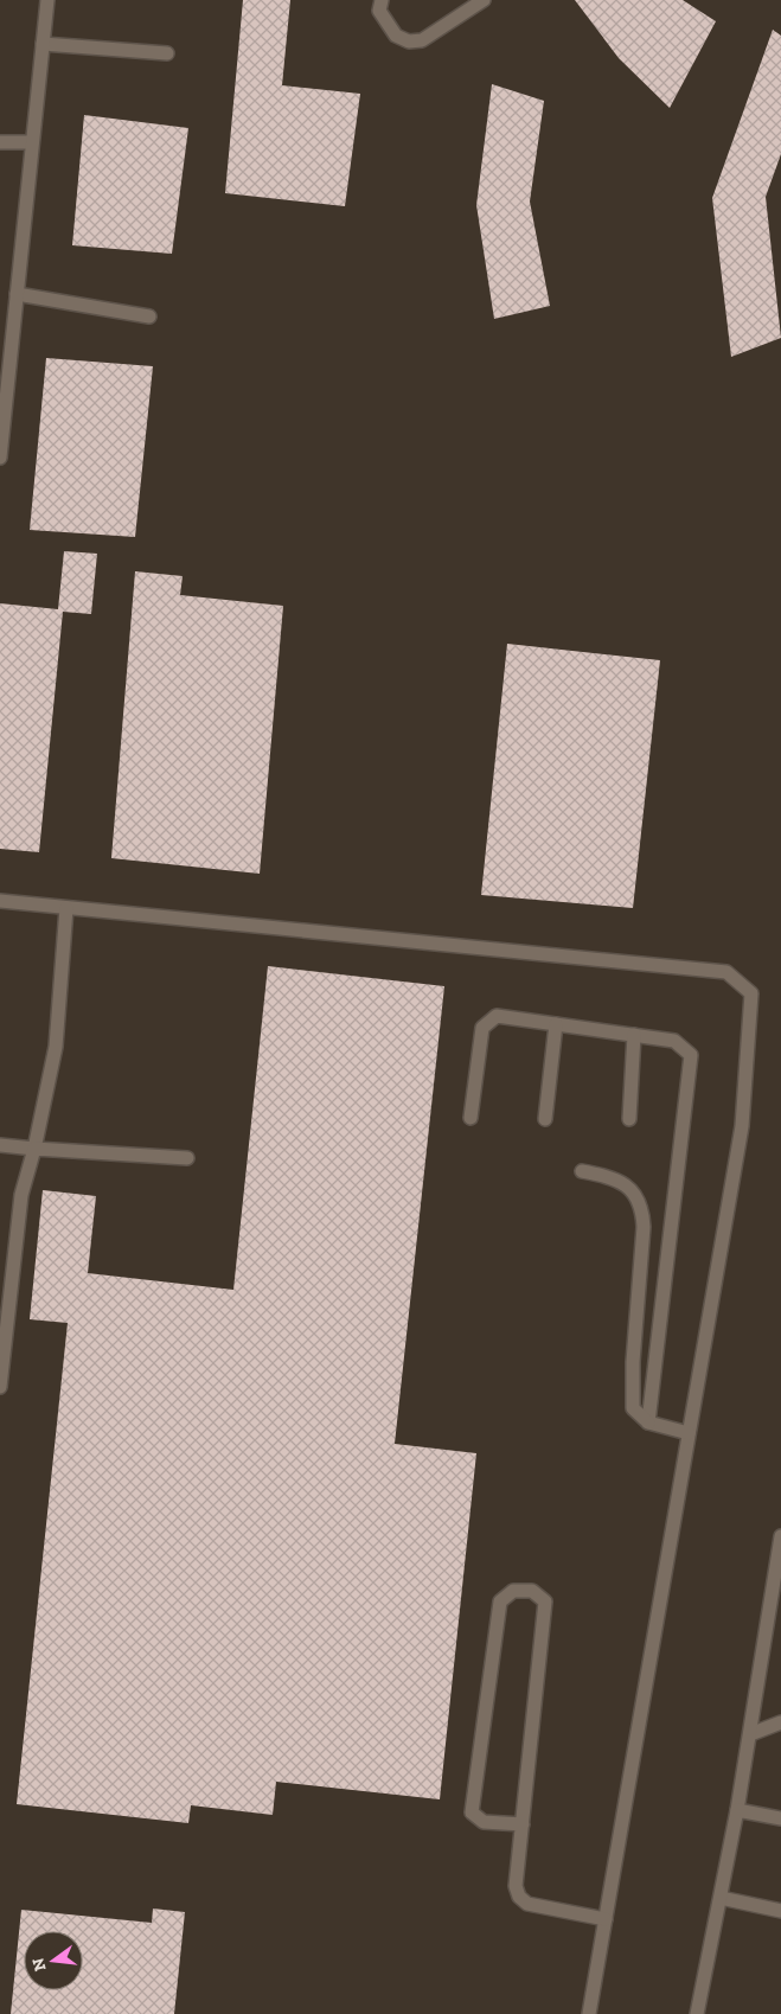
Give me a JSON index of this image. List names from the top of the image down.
{
  "north": "left"
}
